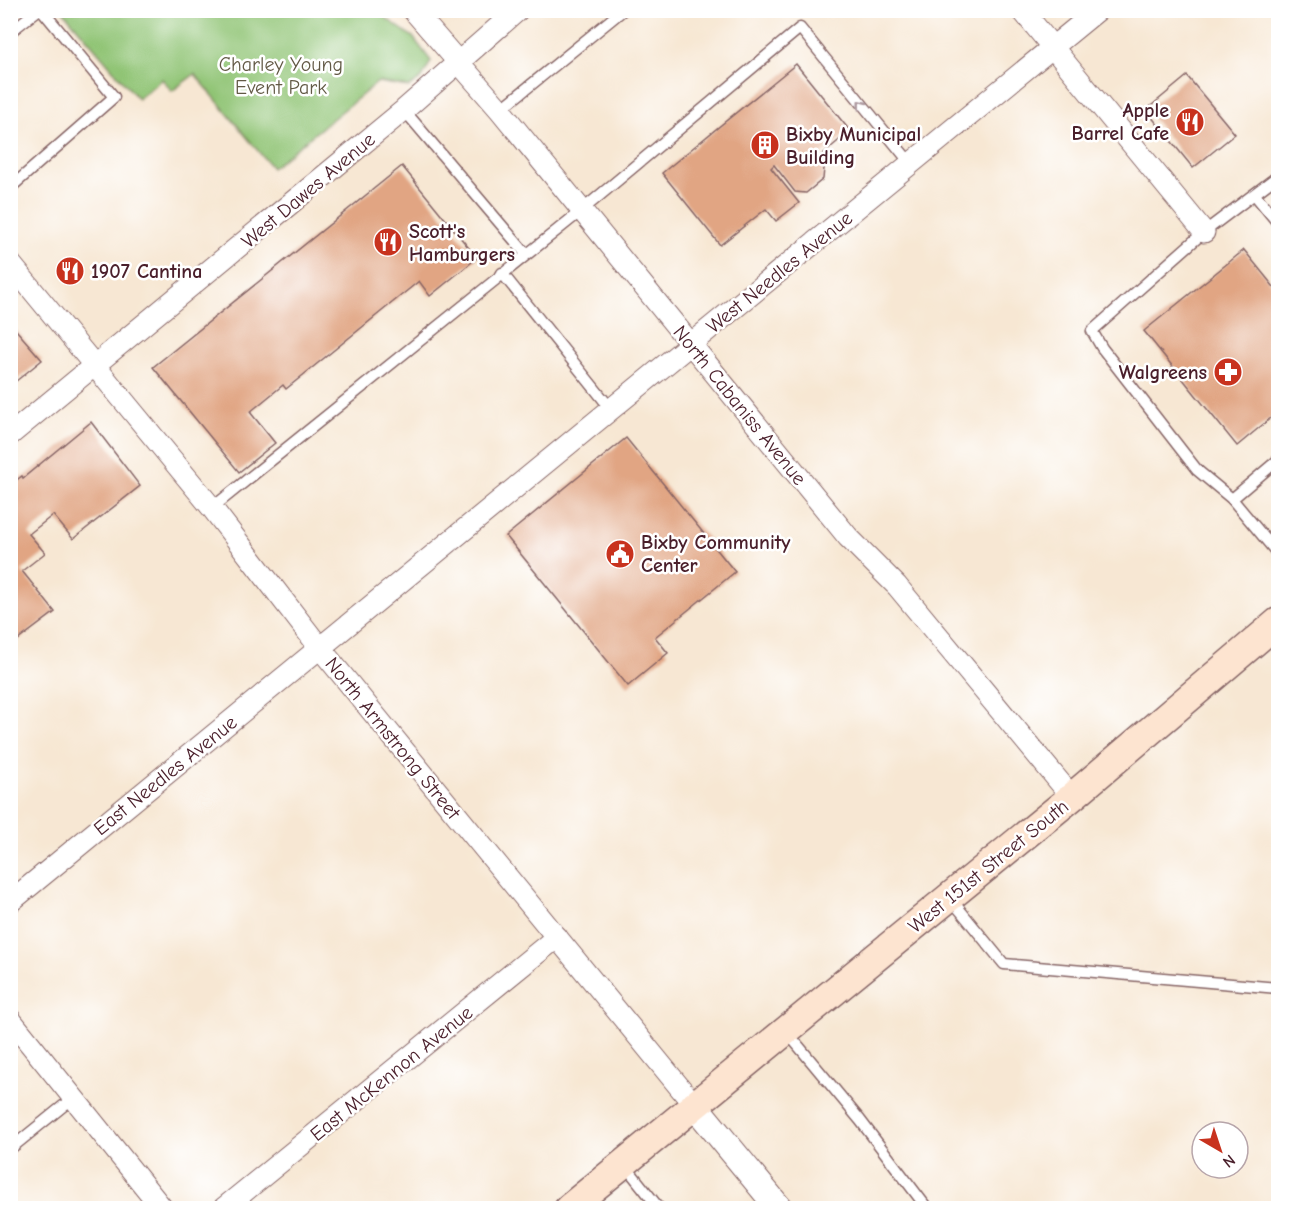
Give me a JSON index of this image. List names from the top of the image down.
{
  "streets": {
    "main road": ["West 151st Street South"],
    "street": [
      "West Dawes Avenue",
      "West Needles Avenue",
      "North Cabaniss Avenue",
      "North Armstrong Street",
      "East Needles Avenue",
      "East McKennon Avenue"
    ]
  },
  "crossings": [
    ["West Dawes Avenue", "North Cabaniss Avenue"],
    ["West Dawes Avenue", "North Armstrong Street"],
    ["West Needles Avenue", "North Cabaniss Avenue"],
    ["West Needles Avenue", "North Armstrong Street"],
    ["West Needles Avenue", "East Needles Avenue"],
    ["North Cabaniss Avenue", "West 151st Street South"],
    ["North Armstrong Street", "East Needles Avenue"],
    ["North Armstrong Street", "West 151st Street South"],
    ["North Armstrong Street", "East McKennon Avenue"]
  ],
  "parks": ["Charley Young Event Park"],
  "places": {
    "restaurant": ["Apple Barrel Cafe", "Scott's Hamburgers", "1907 Cantina"],
    "building": ["Bixby Municipal Building"],
    "pharmacy": ["Walgreens"],
    "public building": ["Bixby Community Center"]
  },
  "north": "bottom right"
}
